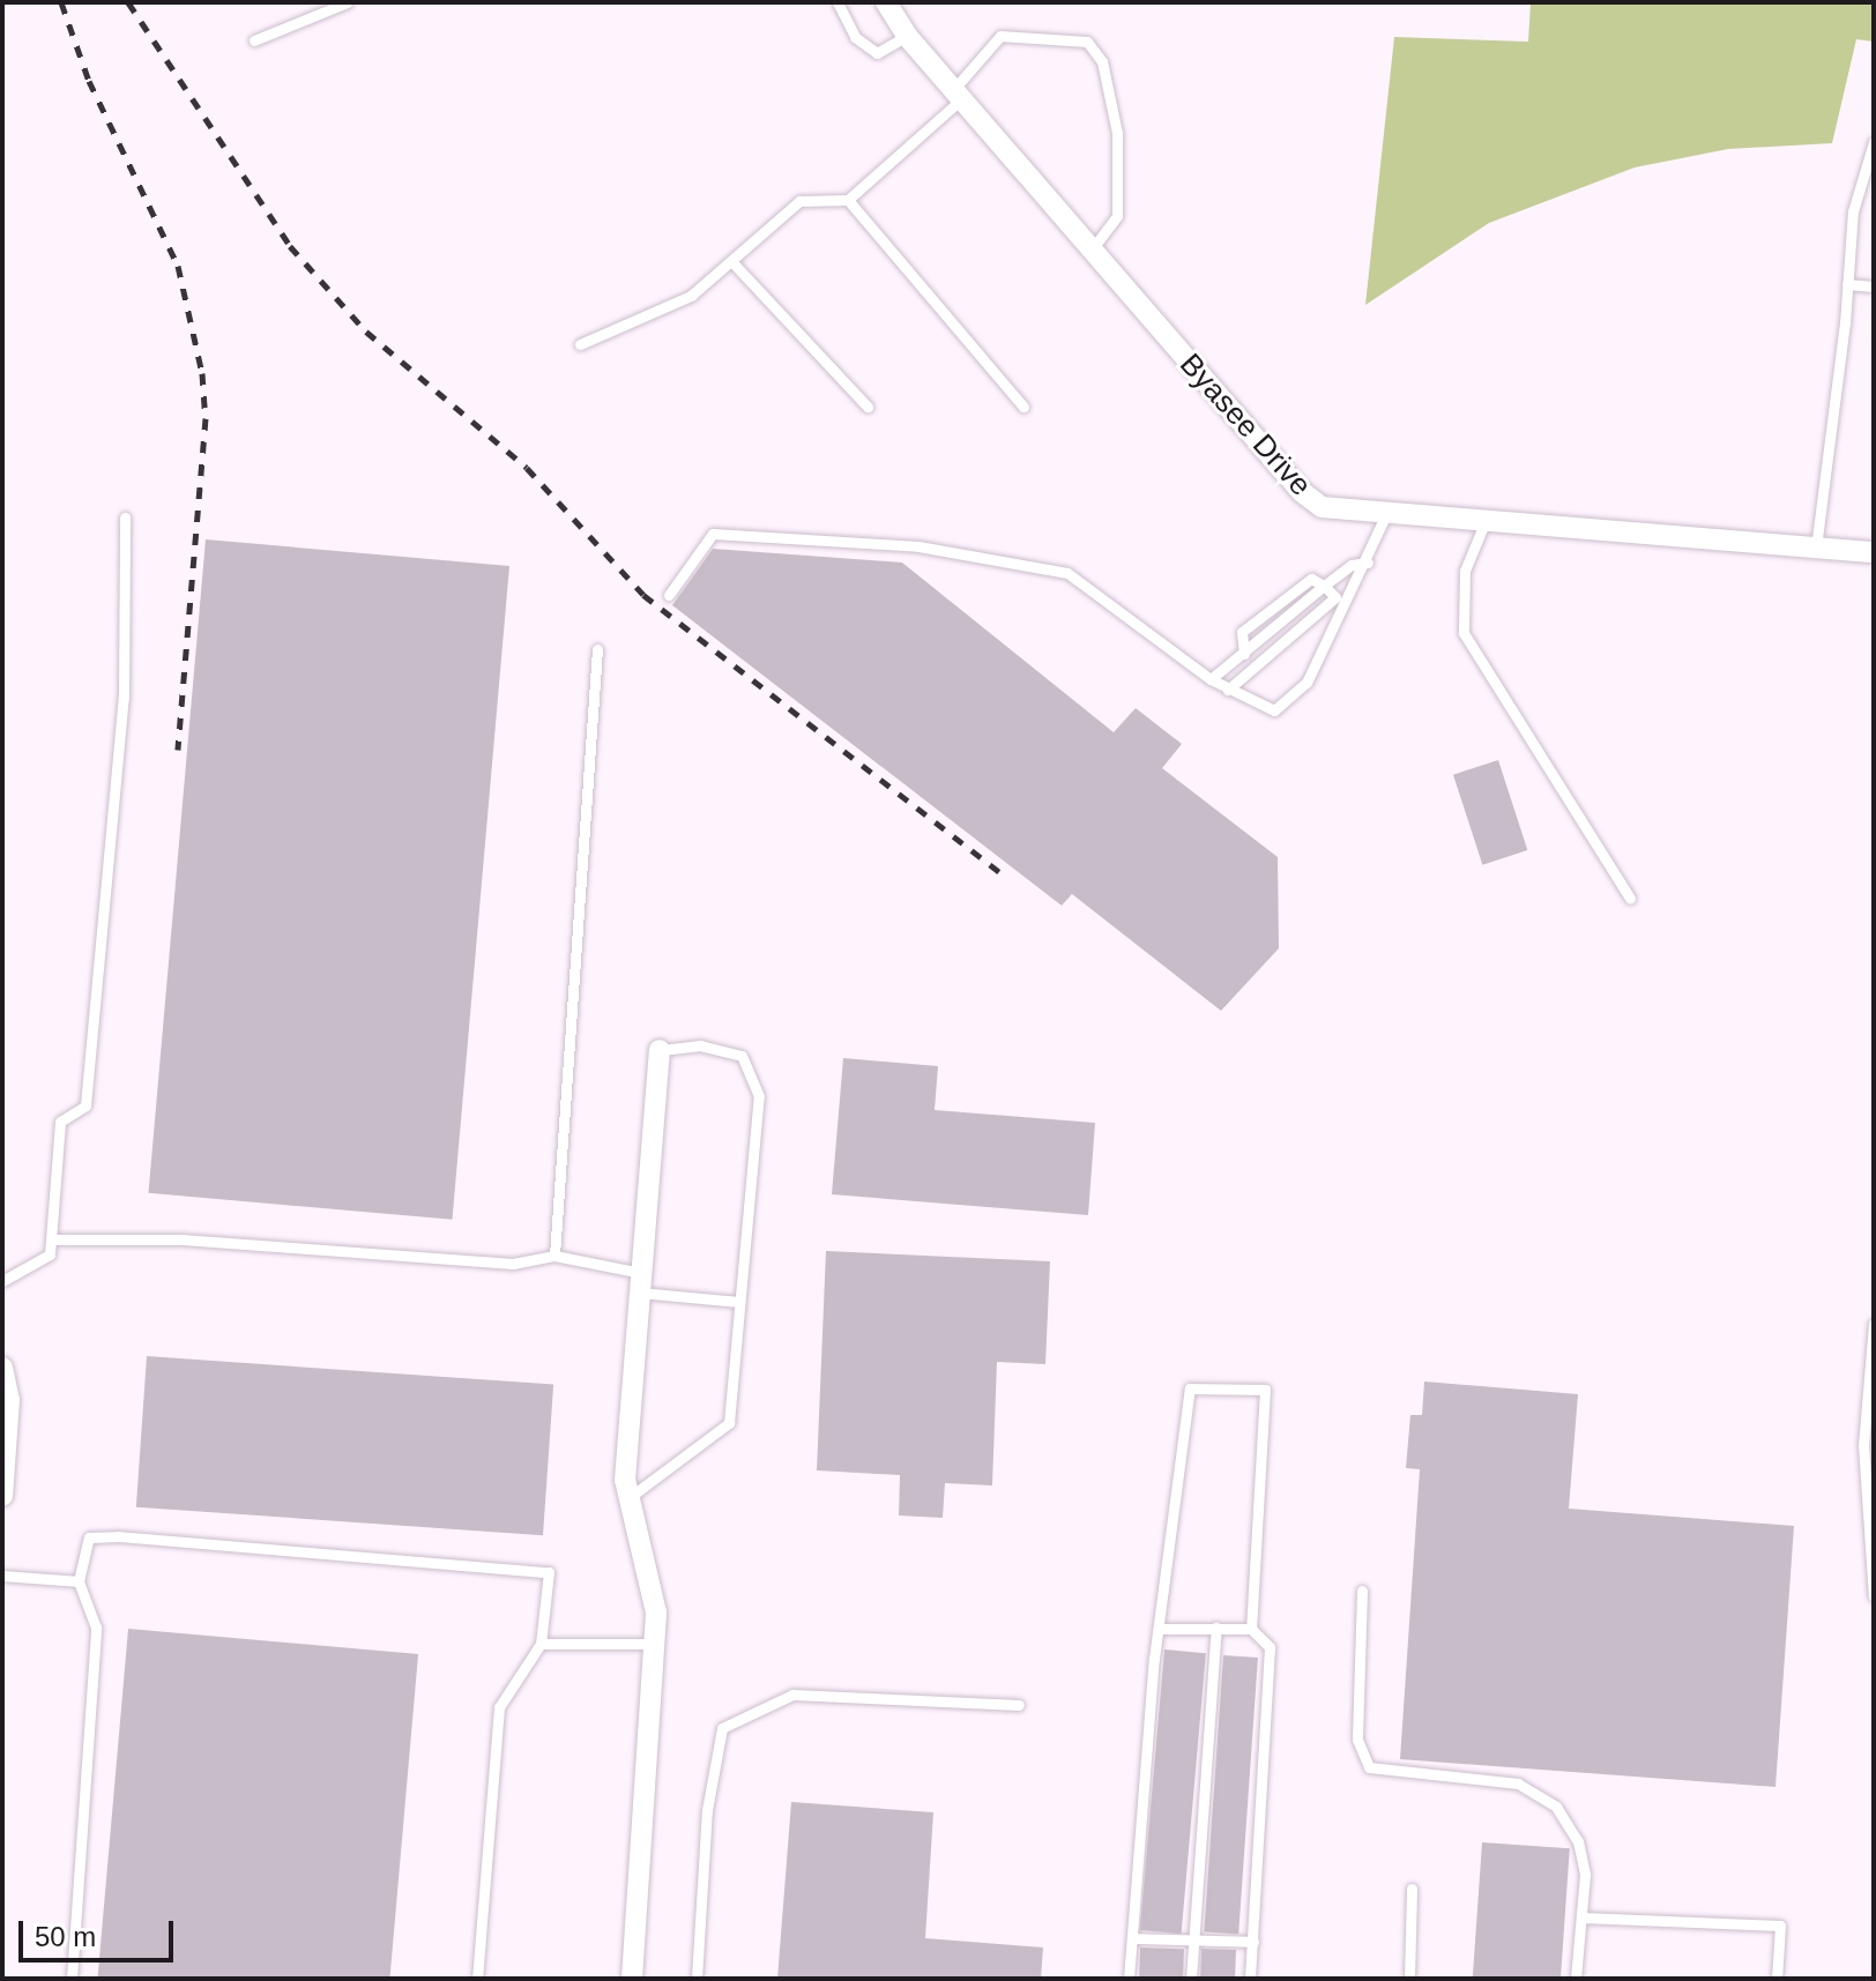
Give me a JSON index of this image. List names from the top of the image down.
{
  "streets": {
    "street": ["Byasee Drive"]
  },
  "scale_bar": "50 m"
}
